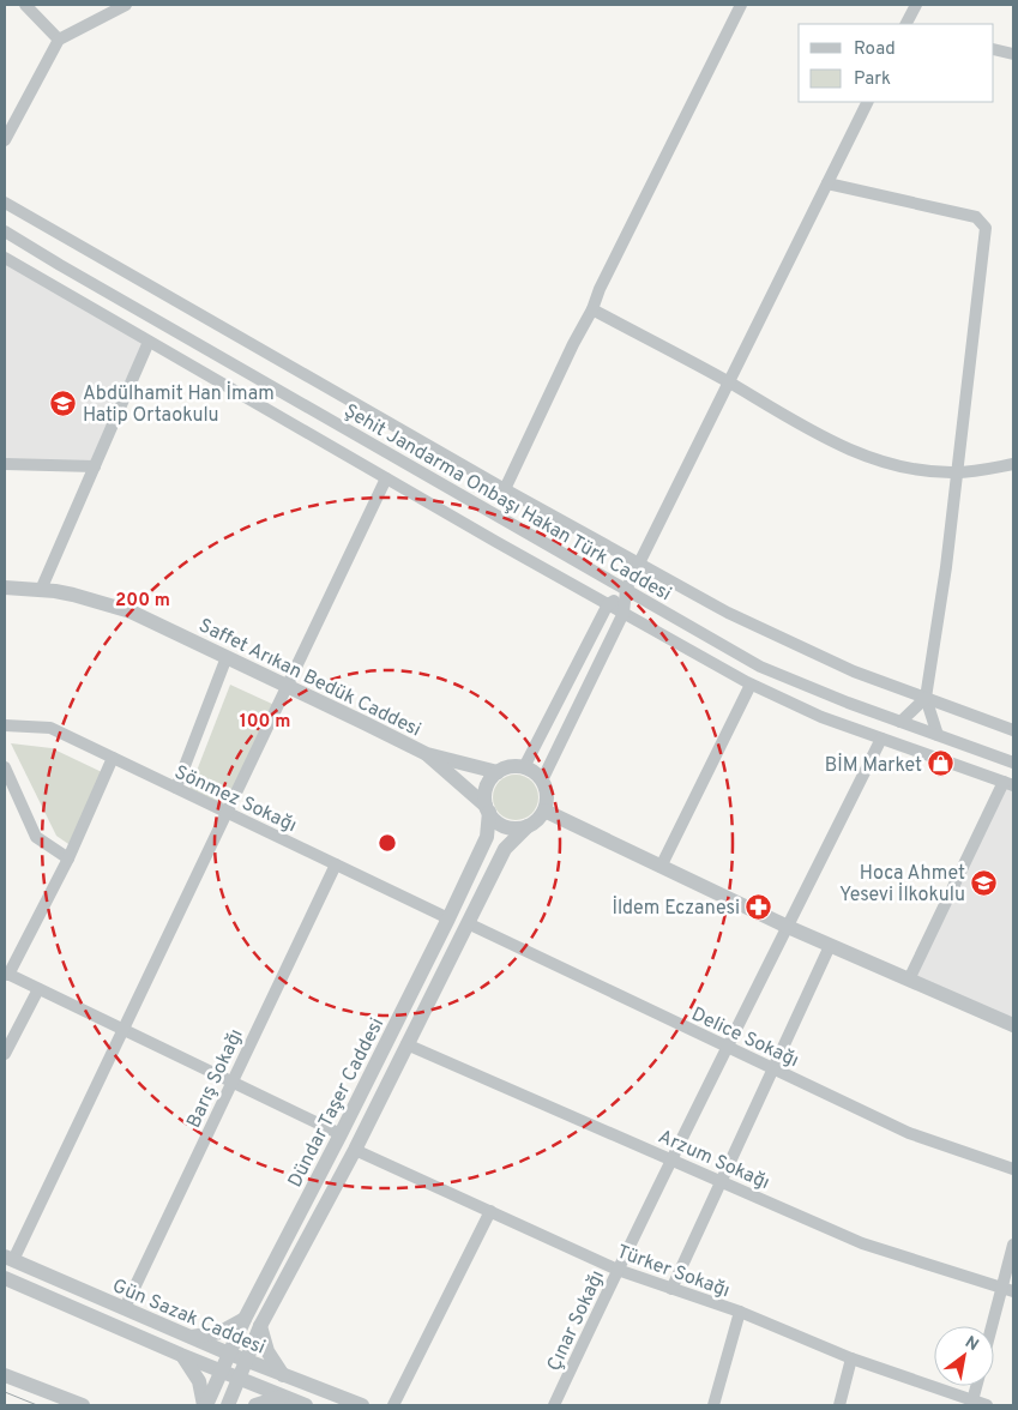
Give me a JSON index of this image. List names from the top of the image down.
{
  "streets": {
    "street": [
      "Şehit Jandarma Onbaşı Hakan Türk Caddesi",
      "Saffet Arıkan Bedük Caddesi",
      "Sönmez Sokağı",
      "Delice Sokağı",
      "Barış Sokağı",
      "Dündar Taşer Caddesi",
      "Arzum Sokağı",
      "Türker Sokağı",
      "Gün Sazak Caddesi",
      "Çınar Sokağı"
    ]
  },
  "crossings": [
    ["Şehit Jandarma Onbaşı Hakan Türk Caddesi", "Çınar Sokağı"],
    ["Sönmez Sokağı", "Barış Sokağı"],
    ["Sönmez Sokağı", "Dündar Taşer Caddesi"],
    ["Delice Sokağı", "Dündar Taşer Caddesi"],
    ["Delice Sokağı", "Çınar Sokağı"],
    ["Barış Sokağı", "Gün Sazak Caddesi"],
    ["Dündar Taşer Caddesi", "Arzum Sokağı"],
    ["Dündar Taşer Caddesi", "Türker Sokağı"],
    ["Dündar Taşer Caddesi", "Gün Sazak Caddesi"],
    ["Arzum Sokağı", "Çınar Sokağı"],
    ["Türker Sokağı", "Çınar Sokağı"]
  ],
  "places": {
    "school or university": ["Abdülhamit Han İmam Hatip Ortaokulu", "Hoca Ahmet Yesevi İlkokulu"],
    "shop": ["BİM Market"],
    "pharmacy": ["İldem Eczanesi"]
  },
  "legend": ["Road", "Park"],
  "north": "top right",
  "rings": ["200 m", "100 m"]
}
